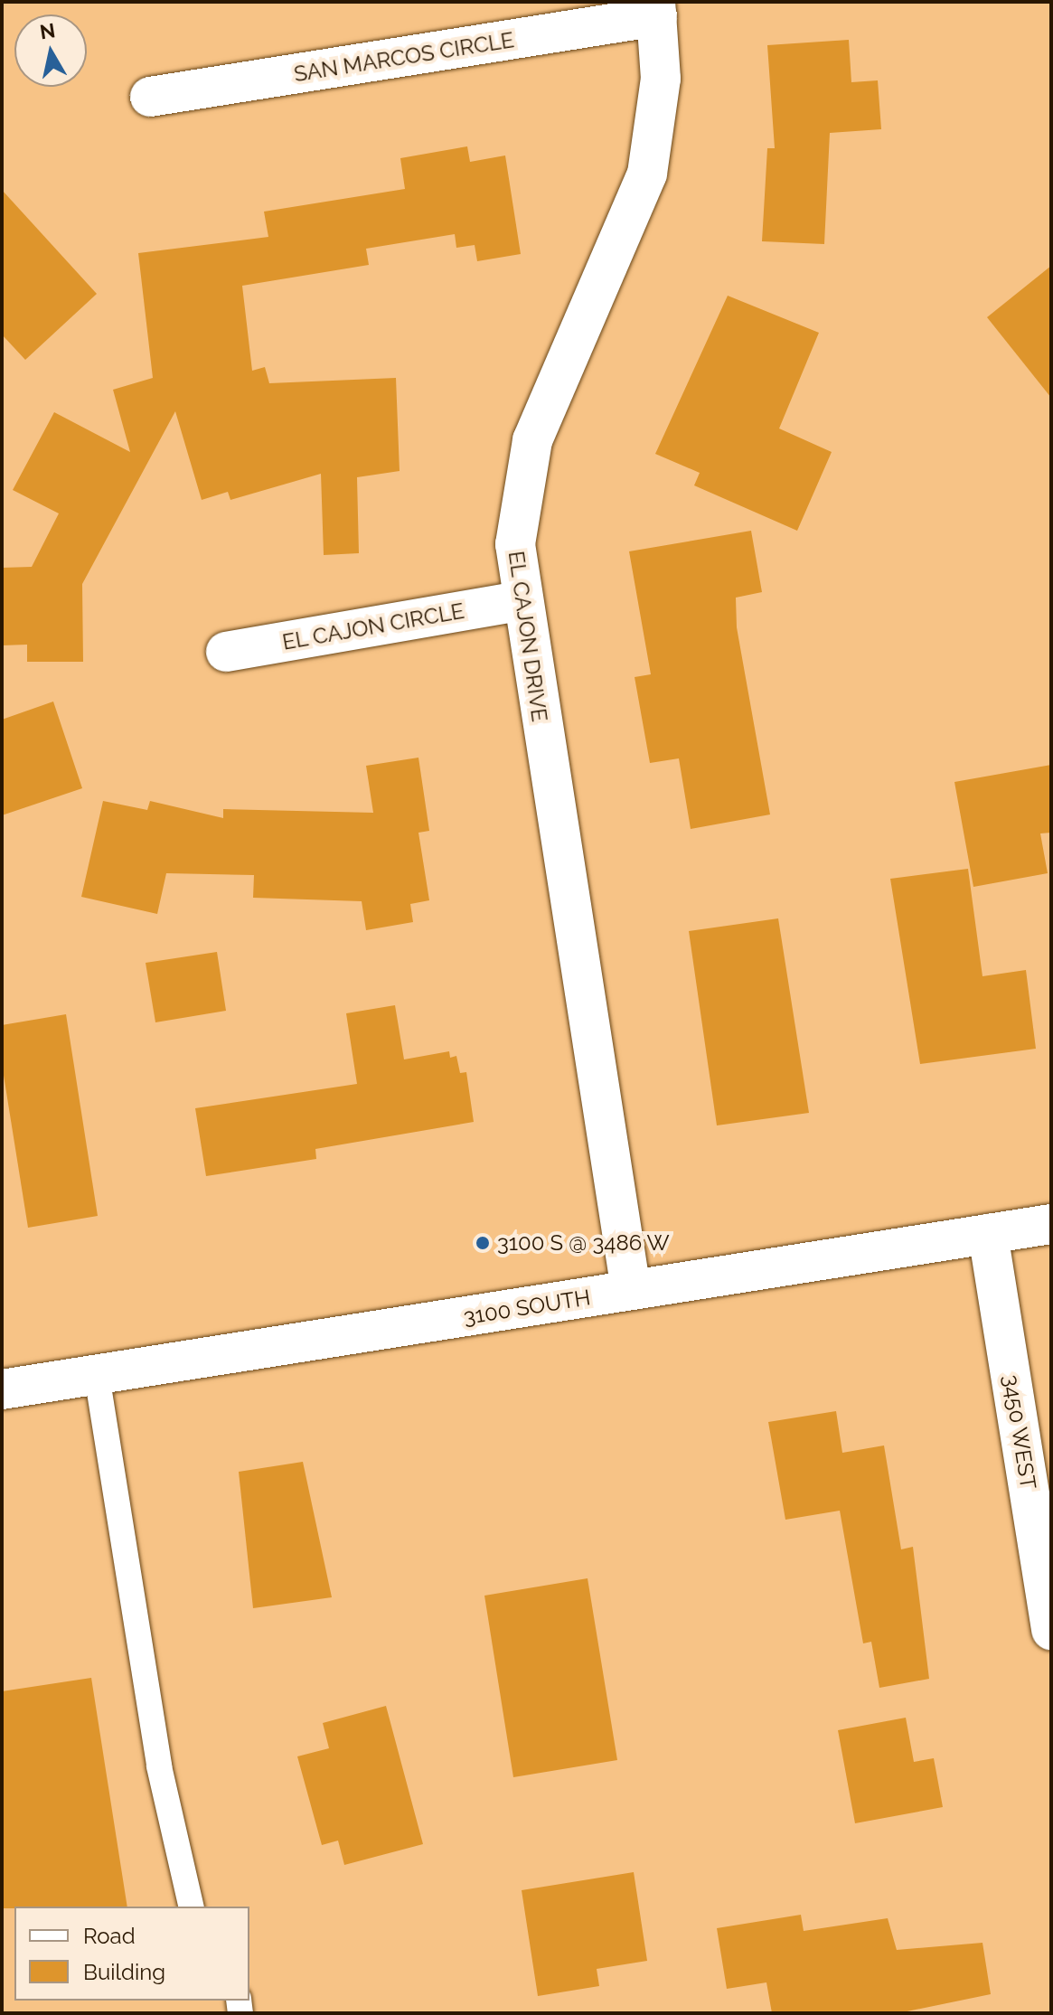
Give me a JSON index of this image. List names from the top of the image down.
{
  "streets": {
    "street": [
      "SAN MARCOS CIRCLE",
      "EL CAJON CIRCLE",
      "EL CAJON DRIVE",
      "3100 SOUTH",
      "3450 WEST"
    ]
  },
  "crossings": [
    ["SAN MARCOS CIRCLE", "EL CAJON DRIVE"],
    ["EL CAJON CIRCLE", "EL CAJON DRIVE"],
    ["EL CAJON DRIVE", "3100 SOUTH"],
    ["3100 SOUTH", "3450 WEST"]
  ],
  "places": ["3100 S @ 3486 W"],
  "legend": ["Road", "Building"],
  "north": "top"
}
